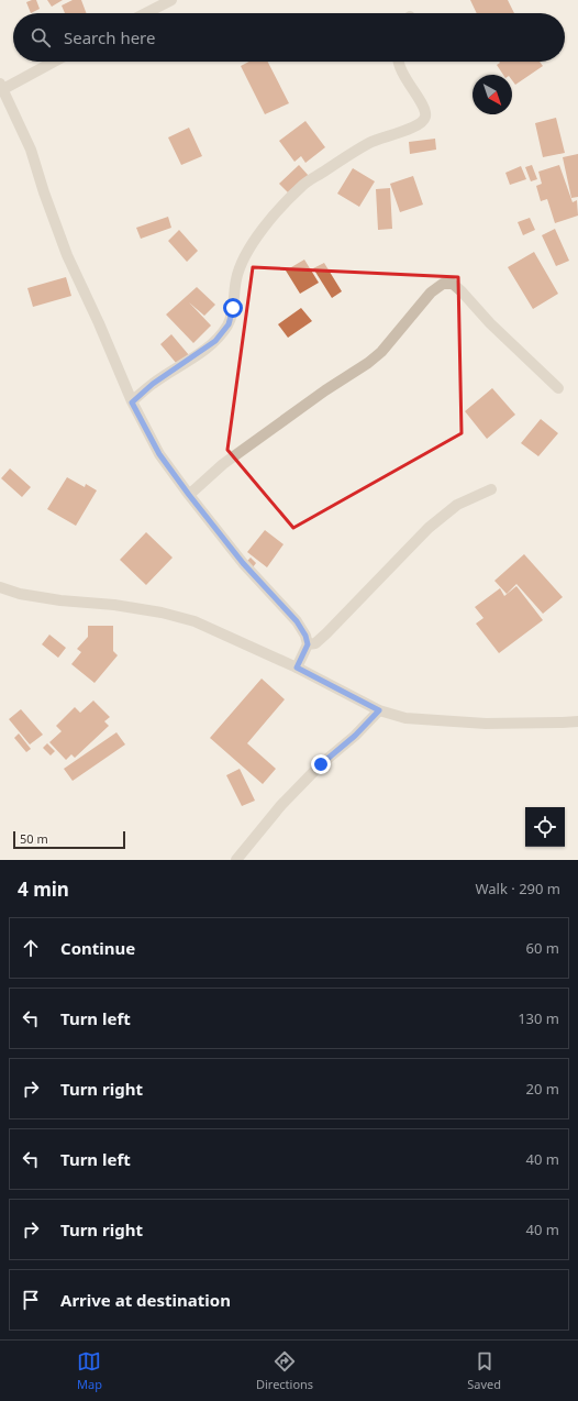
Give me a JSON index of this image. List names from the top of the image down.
{
  "scale_bar": "50 m",
  "north": "bottom right",
  "page": {
    "search": "Search here",
    "scale": "50 m",
    "heading": ["4 min", "Walk · 290 m"],
    "list": [
      ["Continue", "60 m"],
      ["Turn left", "130 m"],
      ["Turn right", "20 m"],
      ["Turn left", "40 m"],
      ["Turn right", "40 m"],
      "Arrive at destination"
    ],
    "nav": ["Map", "Directions", "Saved"]
  }
}
